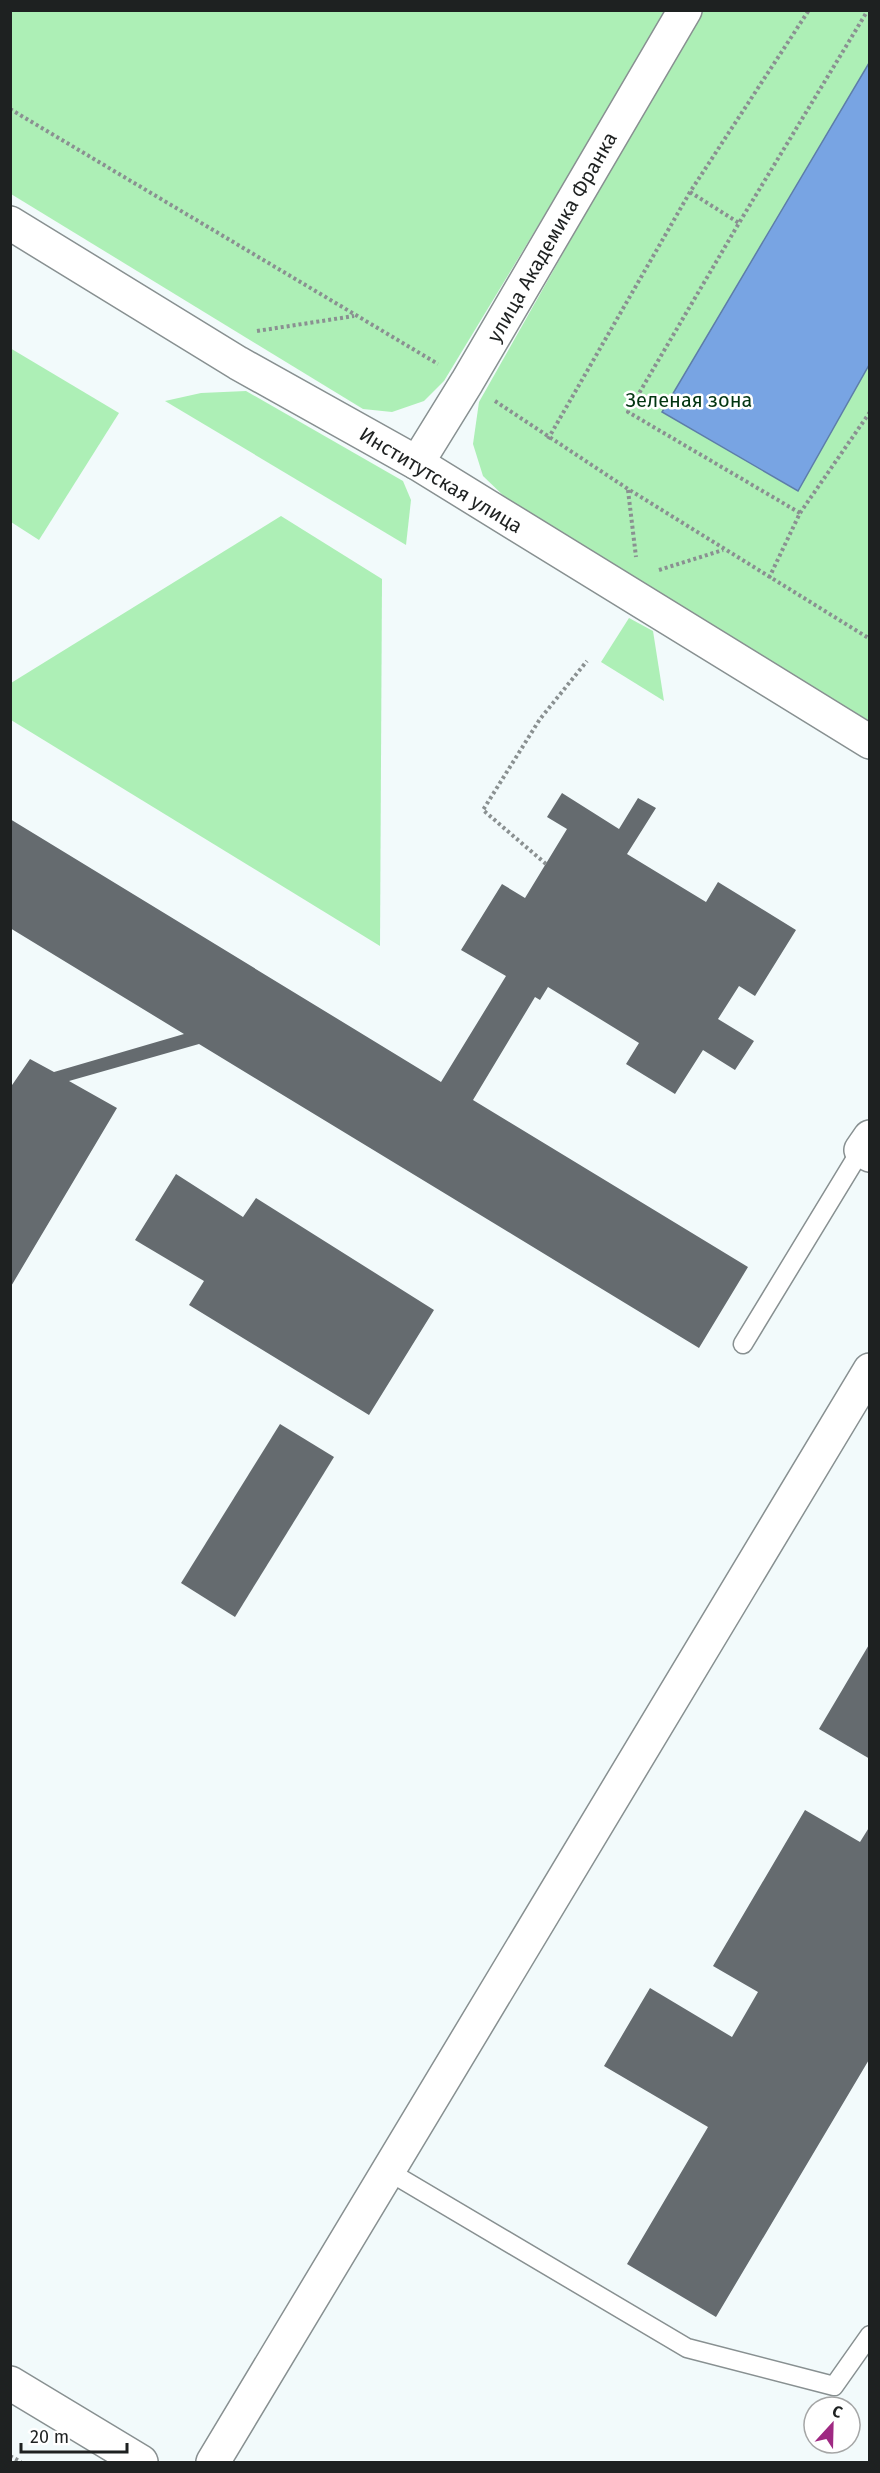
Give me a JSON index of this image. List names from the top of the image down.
{
  "streets": {
    "street": ["улица Академика Франка", "Институтская улица"]
  },
  "crossings": [
    ["улица Академика Франка", "Институтская улица"]
  ],
  "parks": ["Зеленая зона"],
  "scale_bar": "20 m",
  "north": "top"
}
